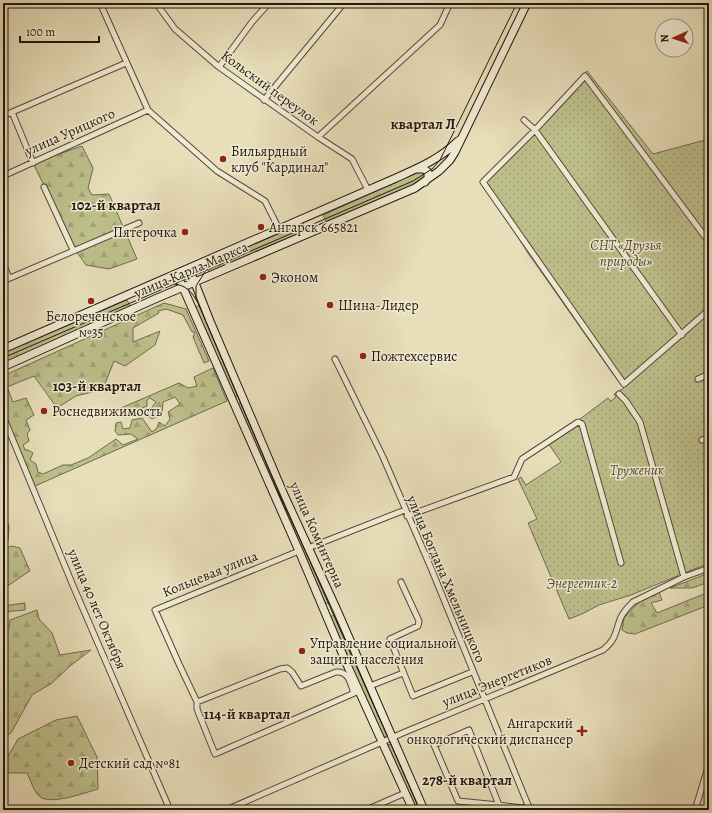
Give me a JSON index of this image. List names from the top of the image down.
{
  "streets": {
    "street": [
      "Кольский переулок",
      "улица Урицкого",
      "улица Карла Маркса",
      "улица Коминтерна",
      "Кольцевая улица",
      "улица Богдана Хмельницкого",
      "улица 40 лет Октября",
      "улица Энергетиков"
    ]
  },
  "crossings": [
    ["Кольский переулок", "улица Карла Маркса"],
    ["улица Карла Маркса", "улица Коминтерна"],
    ["улица Коминтерна", "Кольцевая улица"],
    ["улица Коминтерна", "улица Энергетиков"],
    ["улица Богдана Хмельницкого", "улица Энергетиков"]
  ],
  "districts": [
    "квартал Л",
    "102-й квартал",
    "103-й квартал",
    "114-й квартал",
    "278-й квартал"
  ],
  "parks": ["СНТ «Друзья природы»", "Труженик", "Энергетик-2"],
  "places": {
    "other": [
      "Бильярдный клуб \"Кардинал\"",
      "Ангарск 665821",
      "Пятерочка",
      "Эконом",
      "Белореченское №35",
      "Шина-Лидер",
      "Пожтехсервис",
      "Роснедвижимость",
      "Управление социальной защиты населения",
      "Детский сад №81"
    ],
    "health": ["Ангарский онкологический диспансер"]
  },
  "scale_bar": "100 m",
  "north": "left"
}
